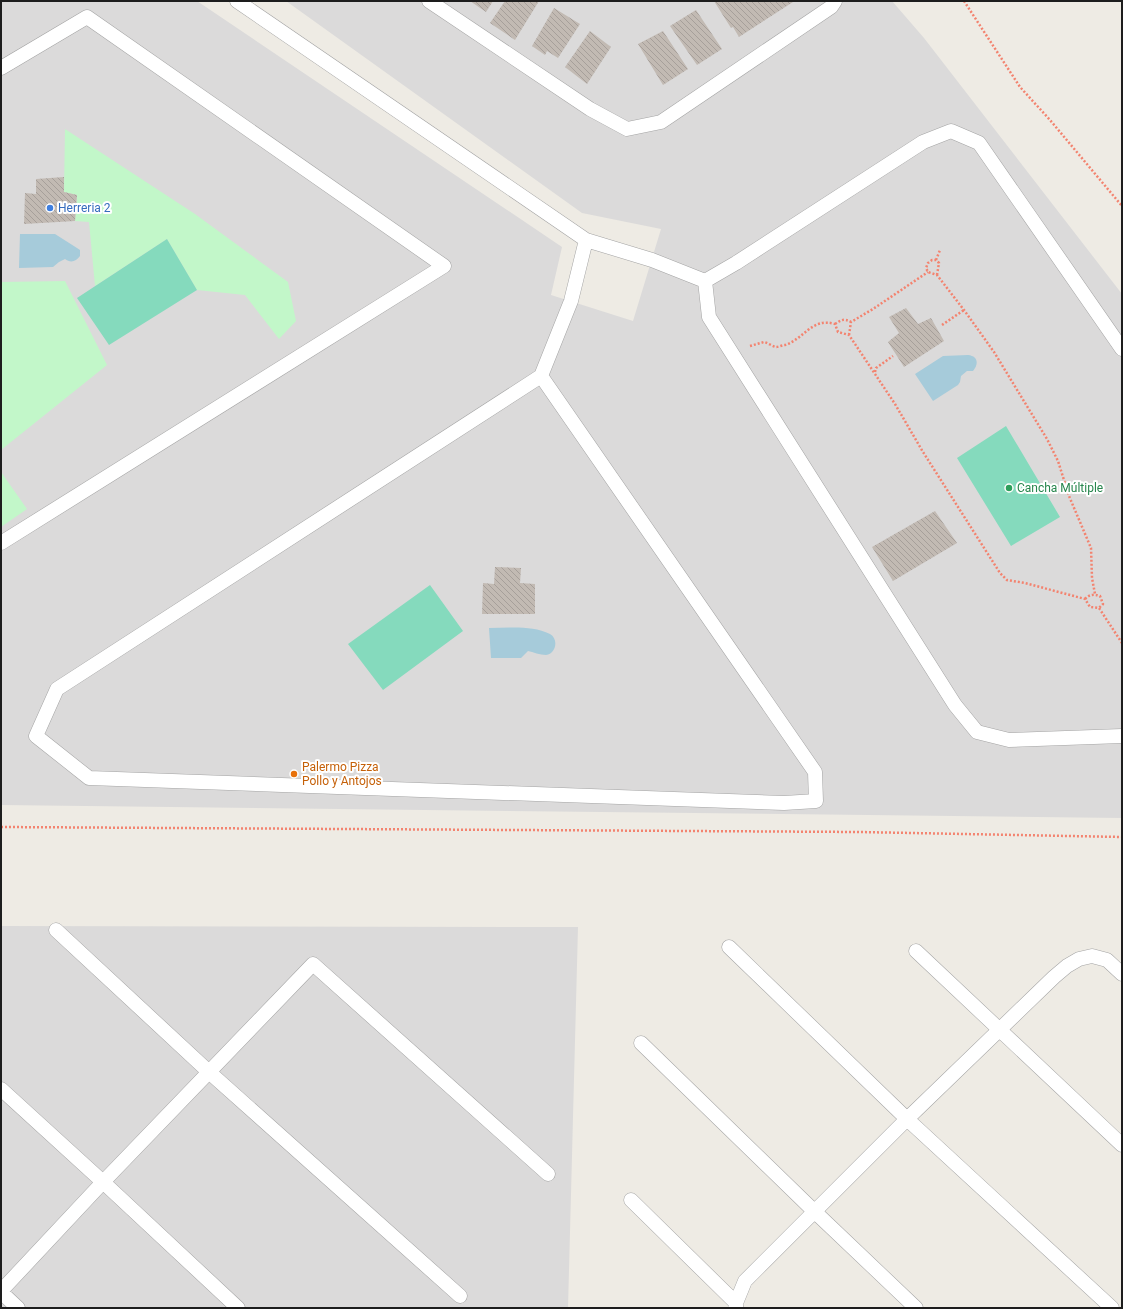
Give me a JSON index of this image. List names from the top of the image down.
{
  "places": ["Herreria 2", "Cancha Múltiple", "Palermo Pizza Pollo y Antojos"]
}
